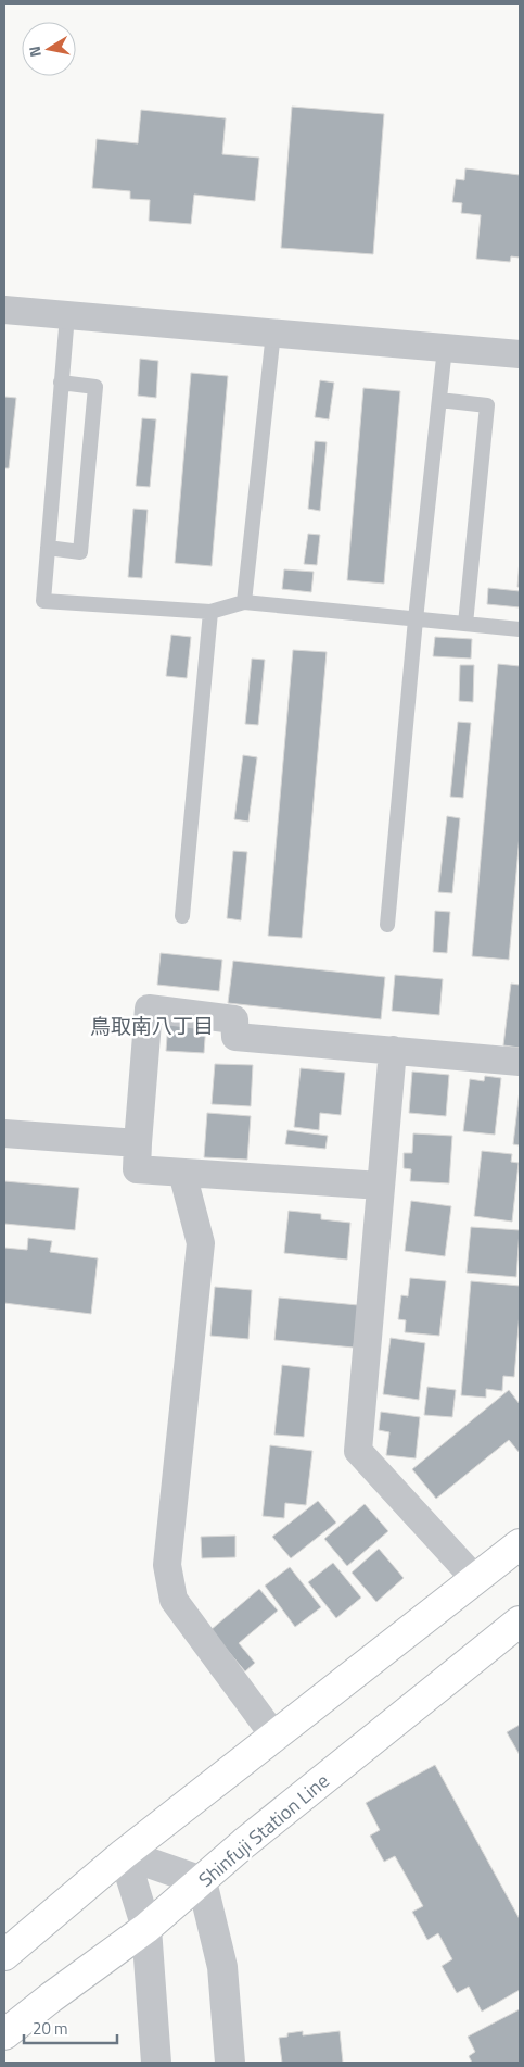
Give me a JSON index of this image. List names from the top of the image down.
{
  "streets": {
    "main road": ["Shinfuji Station Line"]
  },
  "districts": ["鳥取南八丁目"],
  "scale_bar": "20 m",
  "north": "left"
}
